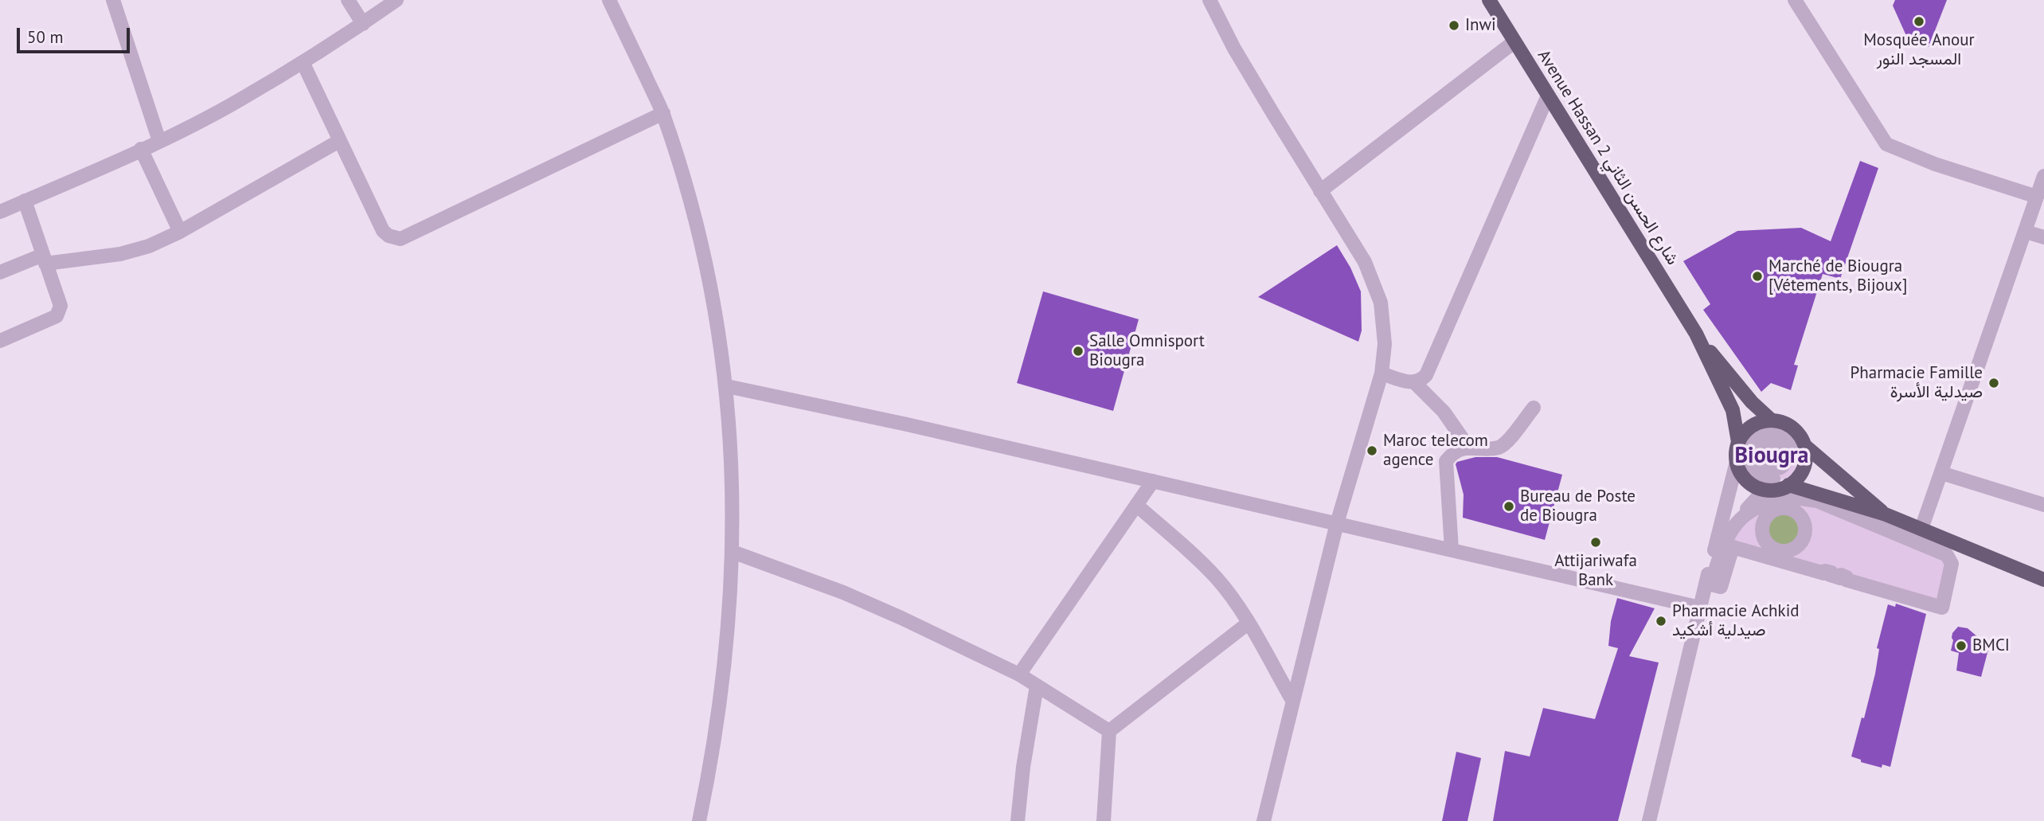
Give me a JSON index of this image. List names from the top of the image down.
{
  "streets": {
    "main road": ["Avenue Hassan 2 شارع الحسن الثاني"]
  },
  "districts": ["Biougra"],
  "places": [
    "Mosquée Anour المسجد النور",
    "Inwi",
    "Marché de Biougra [Vétements, Bijoux]",
    "Salle Omnisport Biougra",
    "Pharmacie Famille صيدلية الأسرة",
    "Maroc telecom agence",
    "Bureau de Poste de Biougra",
    "Attijariwafa Bank",
    "Pharmacie Achkid صيدلية أشكيد",
    "BMCI"
  ],
  "scale_bar": "50 m"
}
